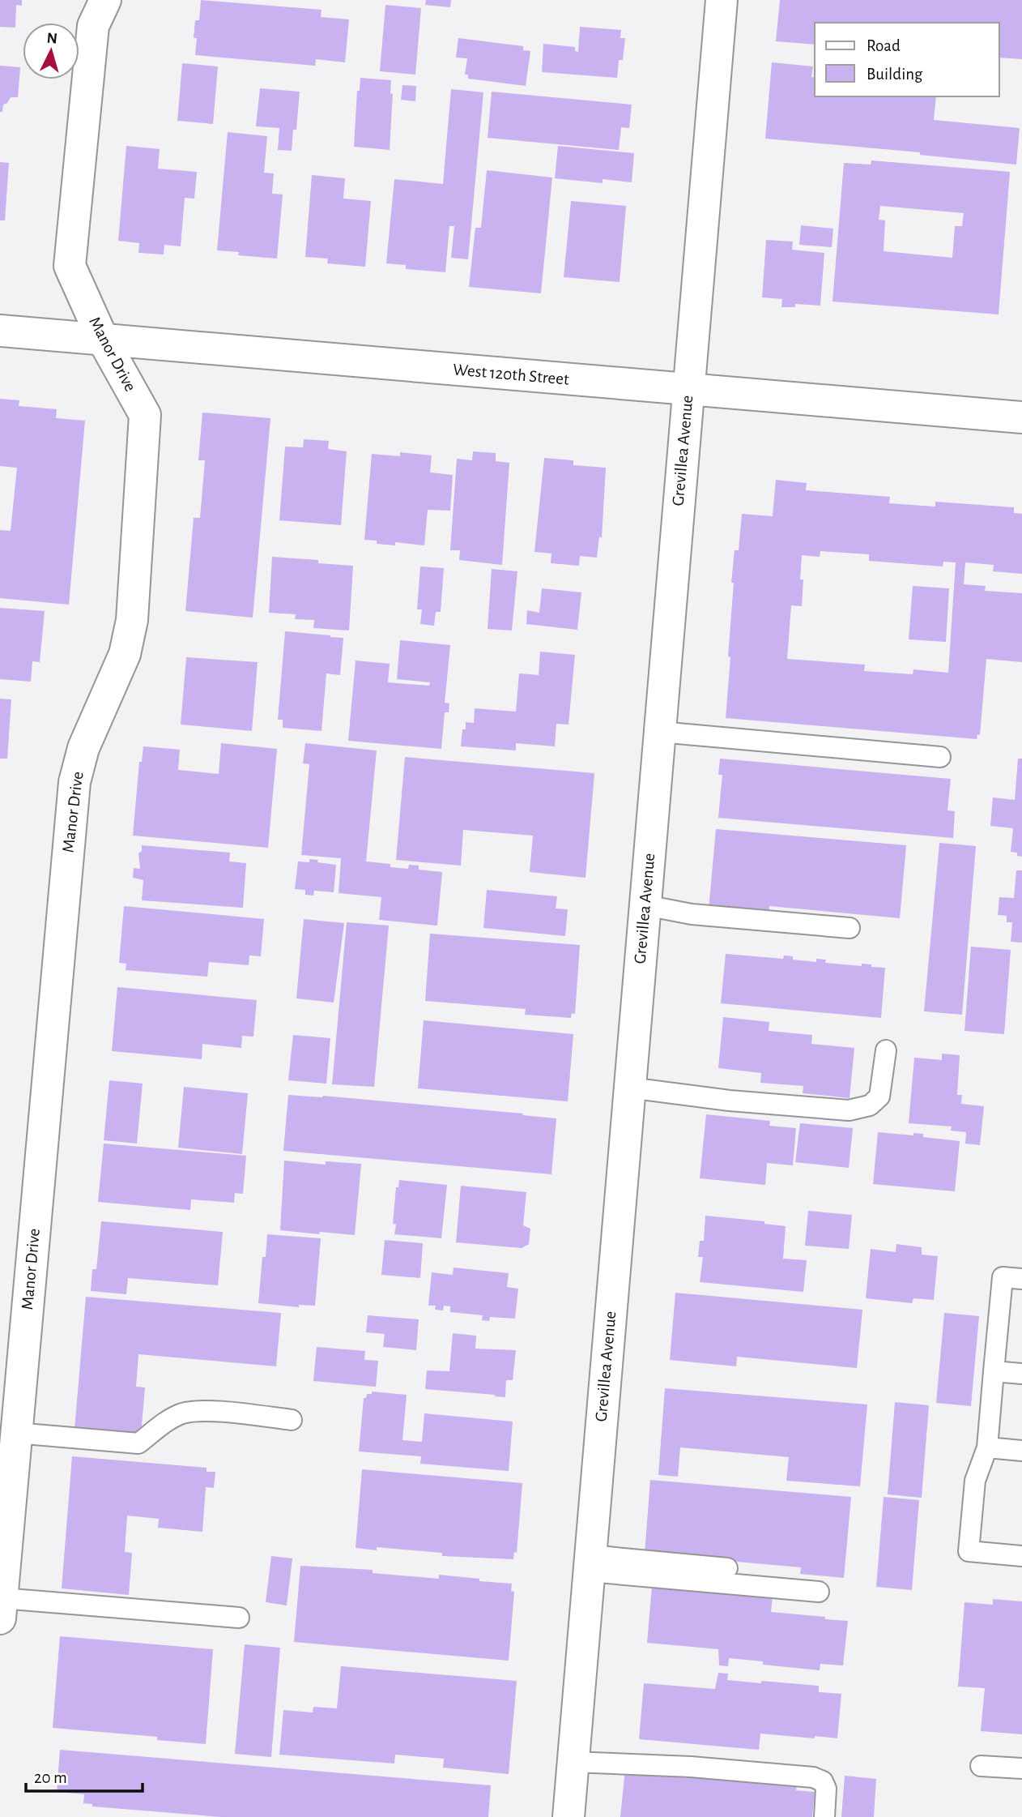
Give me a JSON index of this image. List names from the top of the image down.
{
  "streets": {
    "street": ["Manor Drive", "West 120th Street", "Grevillea Avenue"]
  },
  "crossings": [
    ["Manor Drive", "West 120th Street"],
    ["West 120th Street", "Grevillea Avenue"]
  ],
  "legend": ["Road", "Building"],
  "scale_bar": "20 m",
  "north": "top"
}
